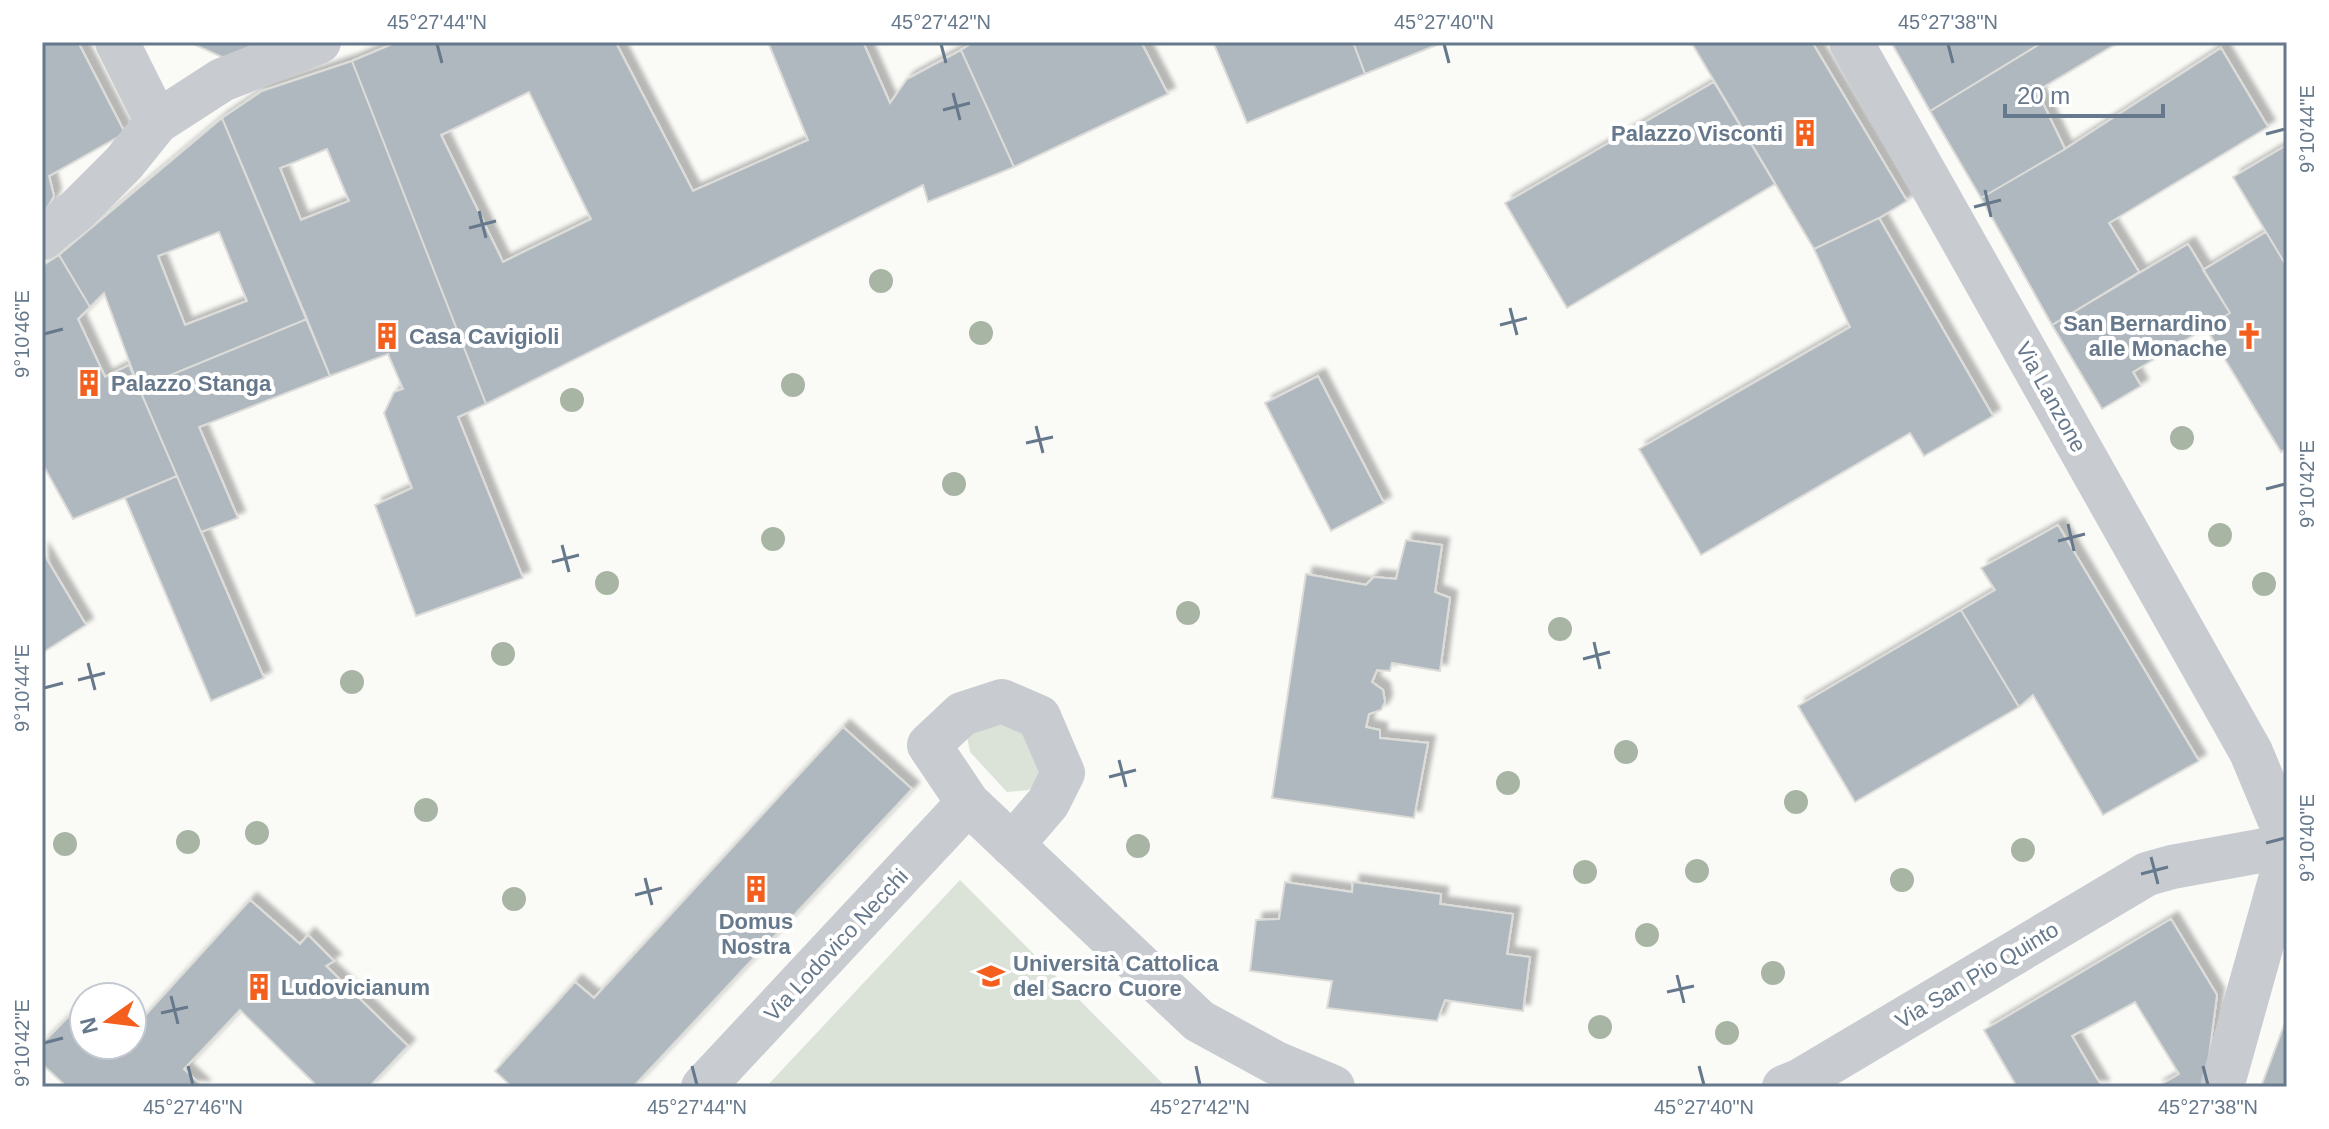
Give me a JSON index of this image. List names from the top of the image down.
{
  "streets": {
    "street": ["Via Lanzone", "Via Lodovico Necchi", "Via San Pio Quinto"]
  },
  "places": {
    "building": [
      "Palazzo Visconti",
      "Casa Cavigioli",
      "Palazzo Stanga",
      "Domus Nostra",
      "Ludovicianum"
    ],
    "church": ["San Bernardino alle Monache"],
    "school or university": ["Università Cattolica del Sacro Cuore"]
  },
  "scale_bar": "20 m",
  "north": "left",
  "coordinates": [
    "45°27'44\"N",
    "45°27'42\"N",
    "45°27'40\"N",
    "45°27'38\"N",
    "9°10'44\"E",
    "9°10'46\"E",
    "9°10'42\"E",
    "9°10'40\"E",
    "45°27'46\"N"
  ]
}
